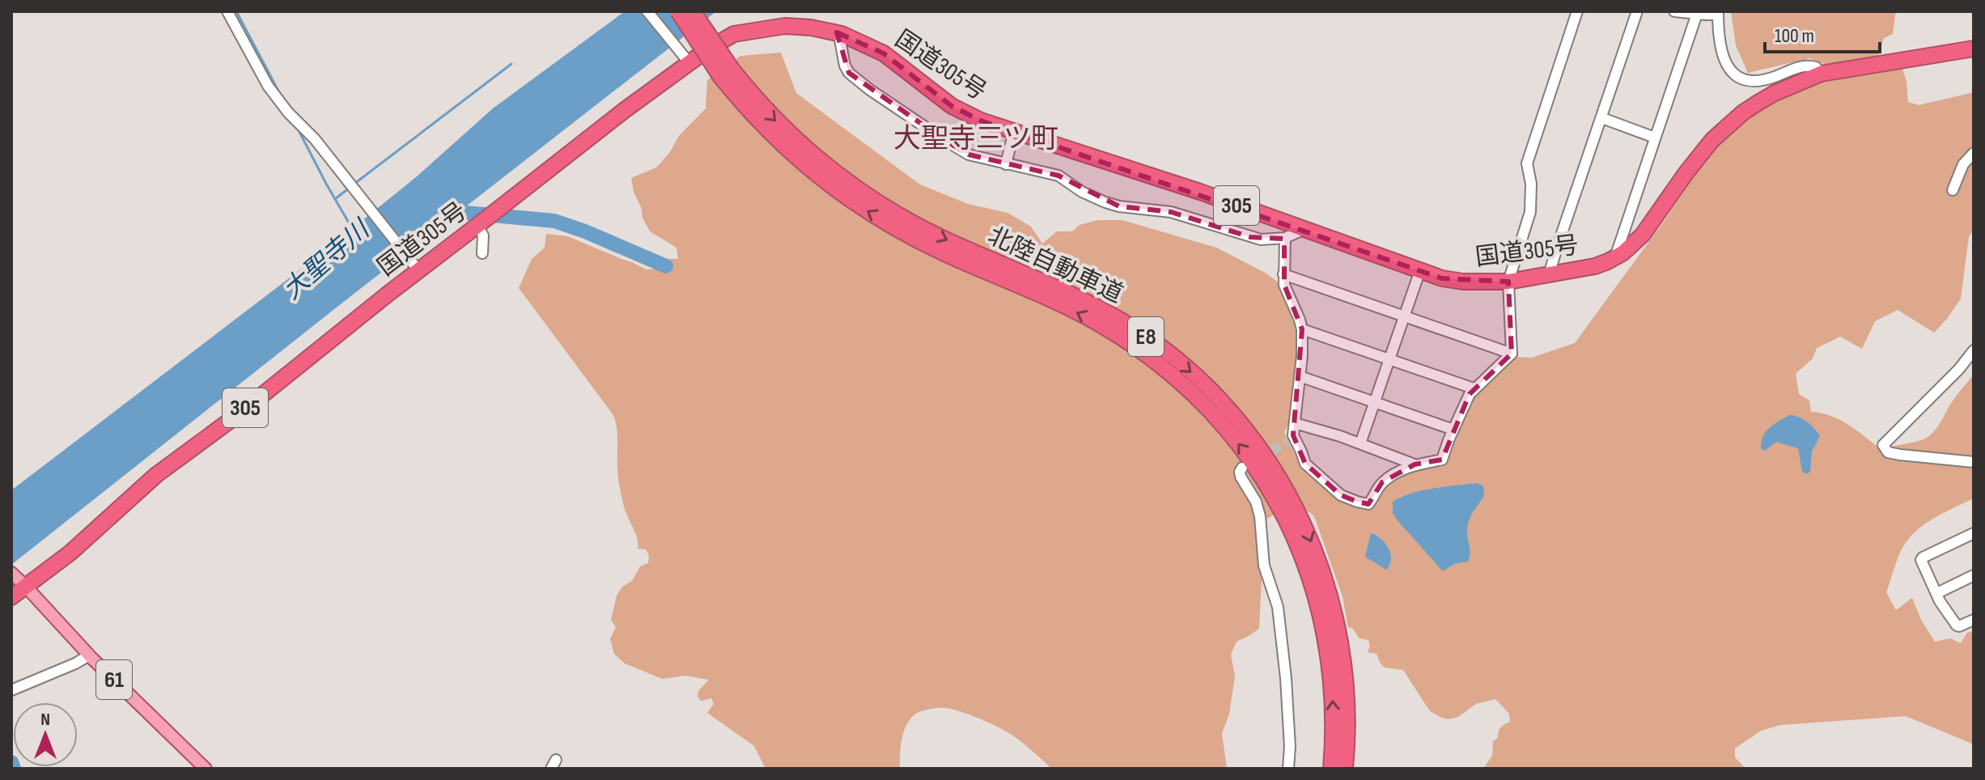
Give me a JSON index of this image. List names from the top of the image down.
{
  "streets": {
    "highway": [
      "国道305号",
      "305",
      "北陸自動車道",
      "E8"
    ],
    "main road": ["61"]
  },
  "crossings": [
    ["国道305号", "61"]
  ],
  "districts": ["大聖寺三ツ町"],
  "water": ["大聖寺川"],
  "scale_bar": "100 m",
  "north": "top"
}
